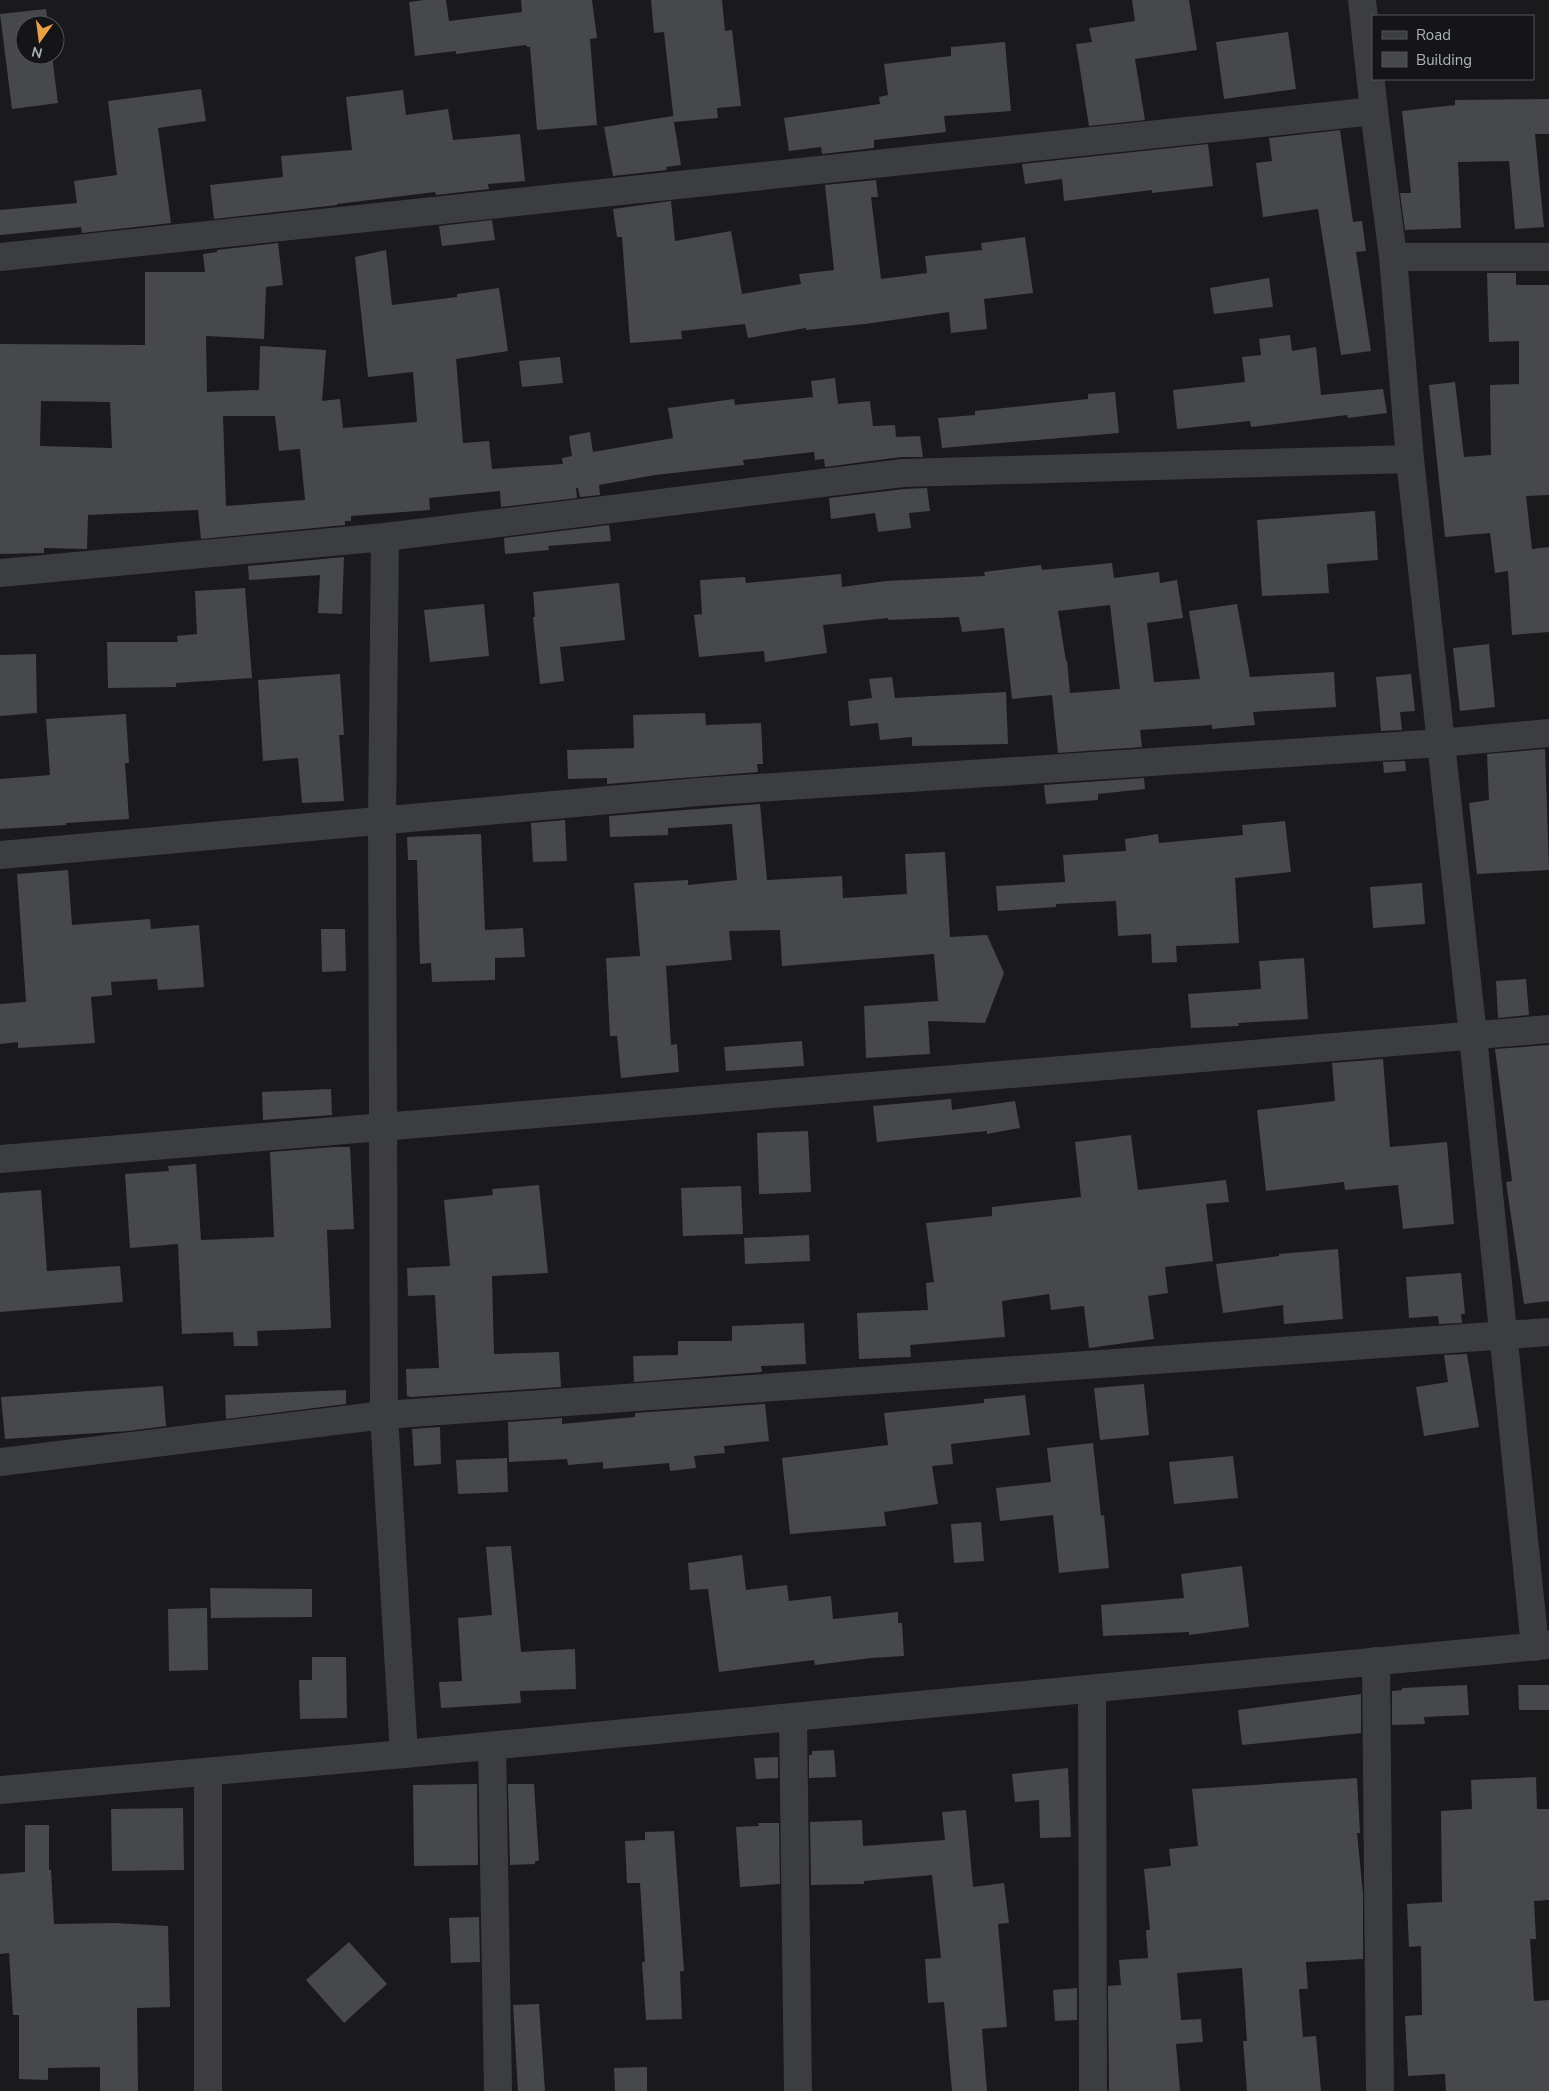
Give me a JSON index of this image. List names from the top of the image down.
{
  "legend": ["Road", "Building"],
  "north": "bottom"
}
